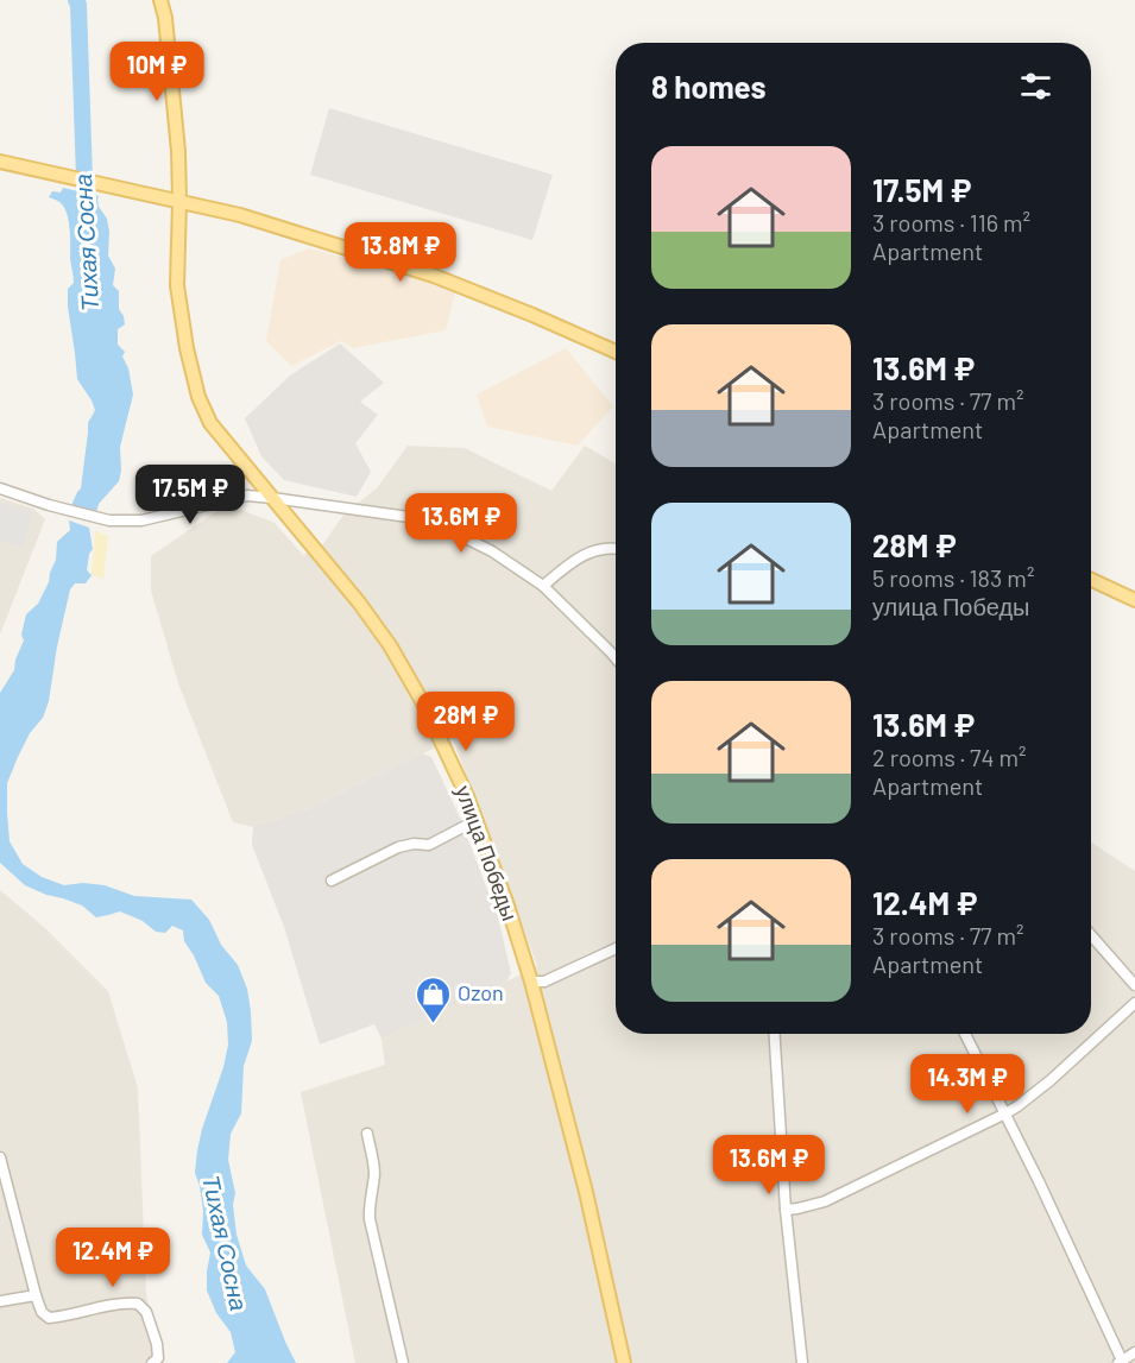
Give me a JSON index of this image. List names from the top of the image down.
{
  "streets": {
    "main road": ["улица Победы"]
  },
  "water": ["Тихая Сосна"],
  "places": {
    "shop": ["Ozon"]
  },
  "page": {
    "price": [
      "10M ₽",
      "13.8M ₽",
      "17.5M ₽",
      "13.6M ₽",
      "28M ₽",
      "14.3M ₽",
      "13.6M ₽",
      "12.4M ₽"
    ],
    "heading": "8 homes",
    "list": [
      {
        "name": "17.5M ₽",
        "note": "3 rooms · 116 m² · Apartment"
      },
      {
        "name": "13.6M ₽",
        "note": "3 rooms · 77 m² · Apartment"
      },
      {
        "name": "28M ₽",
        "note": "5 rooms · 183 m² · улица Победы"
      },
      {
        "name": "13.6M ₽",
        "note": "2 rooms · 74 m² · Apartment"
      },
      {
        "name": "12.4M ₽",
        "note": "3 rooms · 77 m² · Apartment"
      }
    ]
  }
}
